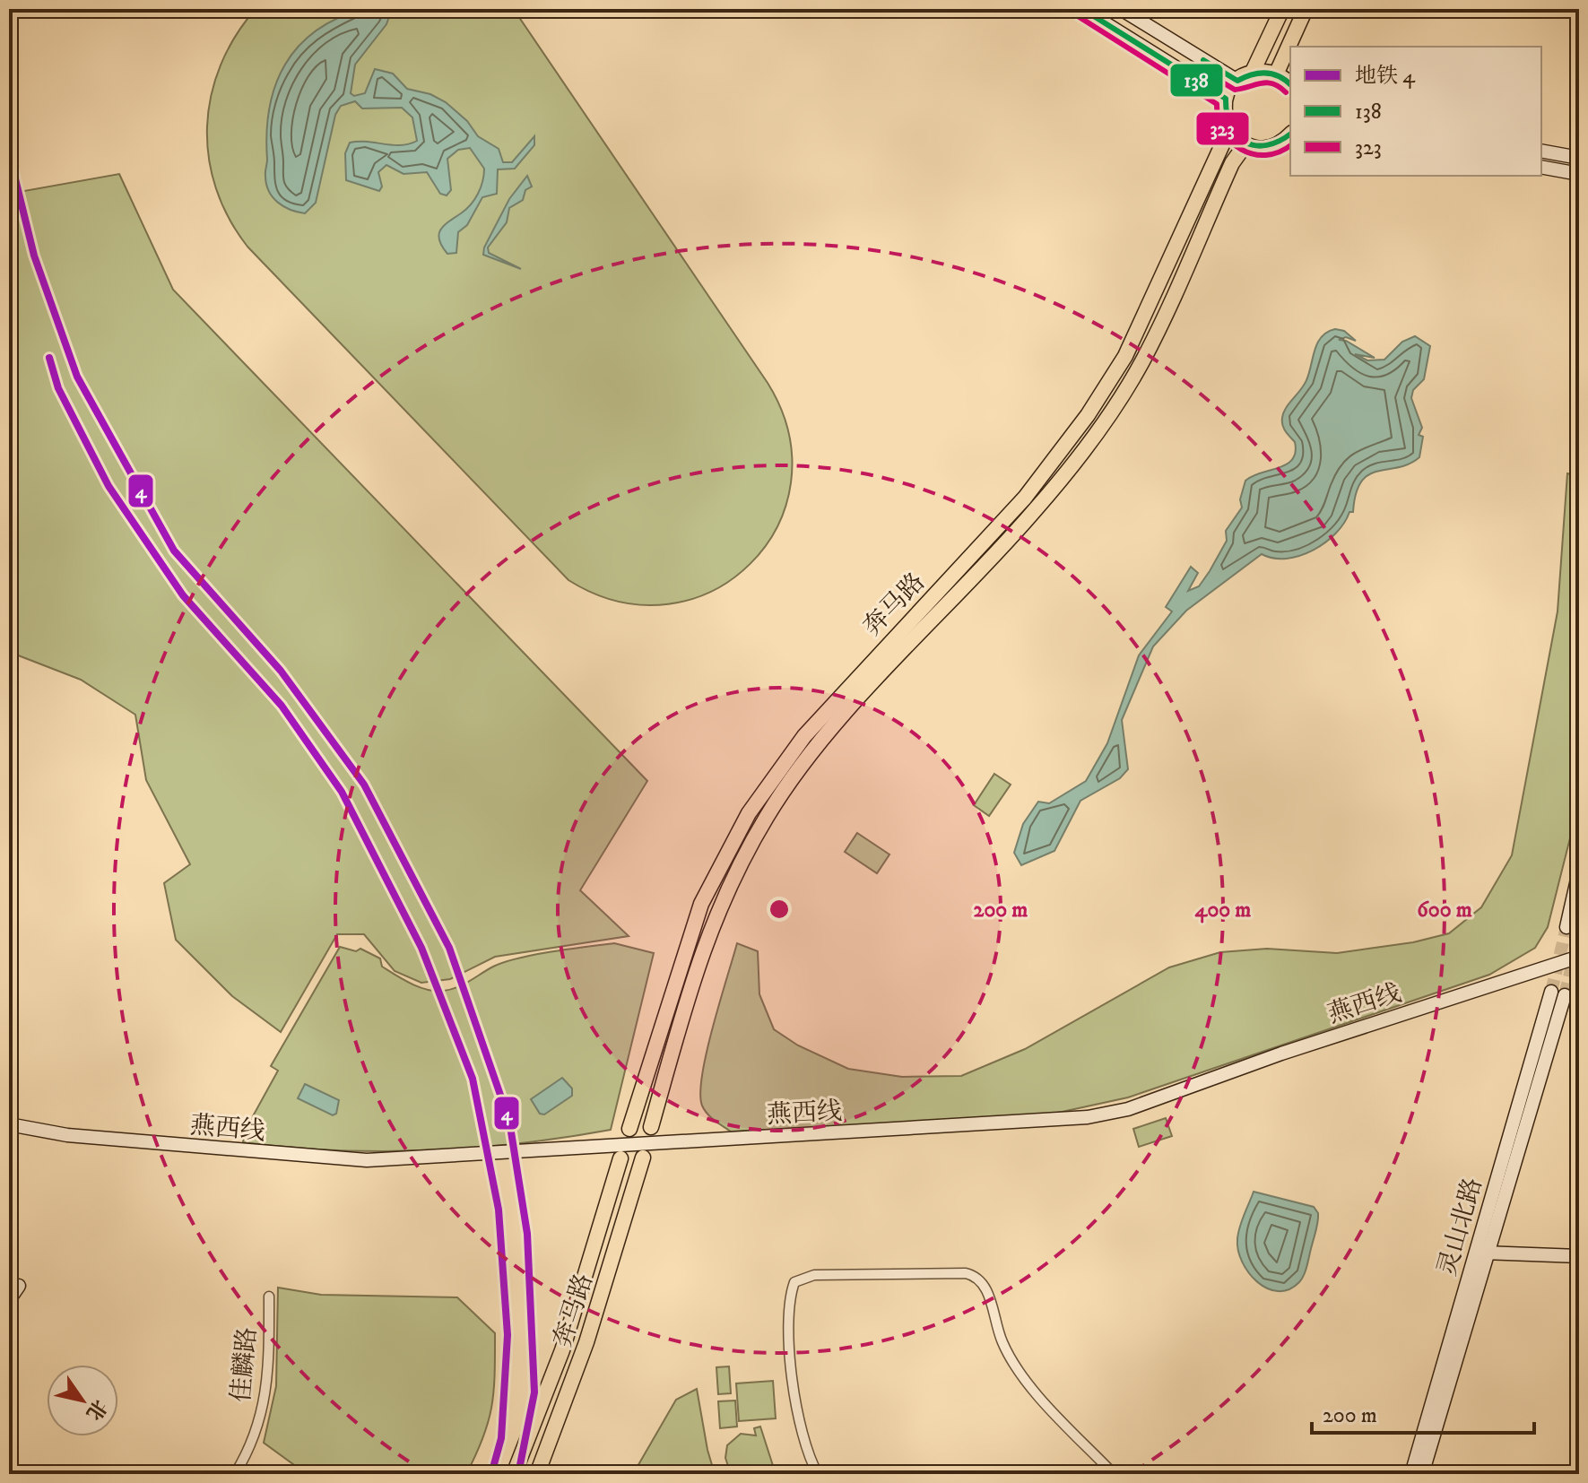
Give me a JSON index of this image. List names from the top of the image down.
{
  "streets": {
    "main road": ["奔马路", "燕西线", "灵山北路"],
    "street": ["佳麟路"]
  },
  "lines": ["transit line 138", "transit line 323", "metro line 4"],
  "legend": ["地铁 4", "138", "323"],
  "scale_bar": "200 m",
  "north": "bottom right",
  "rings": ["200 m", "400 m", "600 m"]
}
